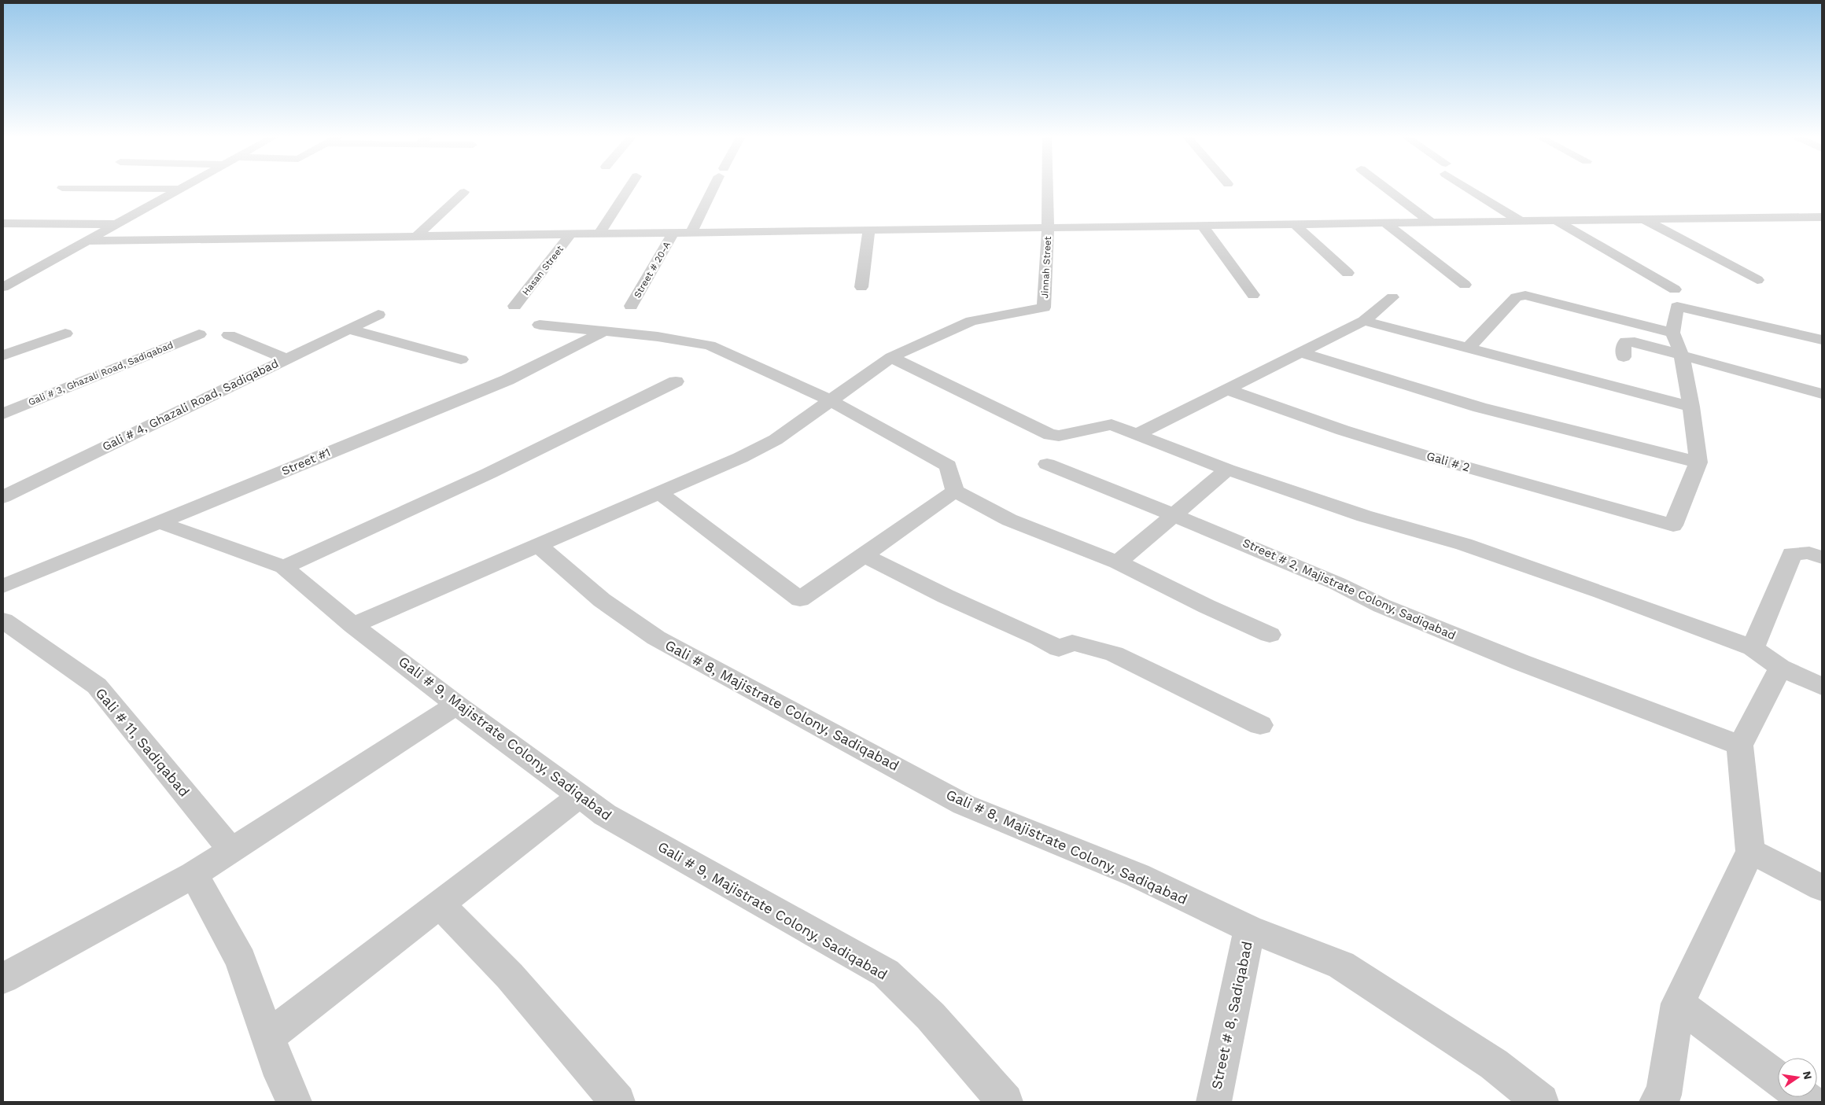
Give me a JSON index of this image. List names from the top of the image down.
{
  "streets": {
    "street": [
      "Jinnah Street",
      "Street # 20-A",
      "Hasan Street",
      "Gali # 3, Ghazali Road, Sadiqabad",
      "Gali # 4, Ghazali Road, Sadiqabad",
      "Street #1",
      "Gali # 2",
      "Street # 2, Majistrate Colony, Sadiqabad",
      "Gali # 8, Majistrate Colony, Sadiqabad",
      "Gali # 9, Majistrate Colony, Sadiqabad",
      "Gali # 11, Sadiqabad",
      "Street # 8, Sadiqabad"
    ]
  },
  "crossings": [
    ["Street #1", "Gali # 9, Majistrate Colony, Sadiqabad"],
    ["Gali # 8, Majistrate Colony, Sadiqabad", "Street # 8, Sadiqabad"]
  ],
  "north": "right"
}
